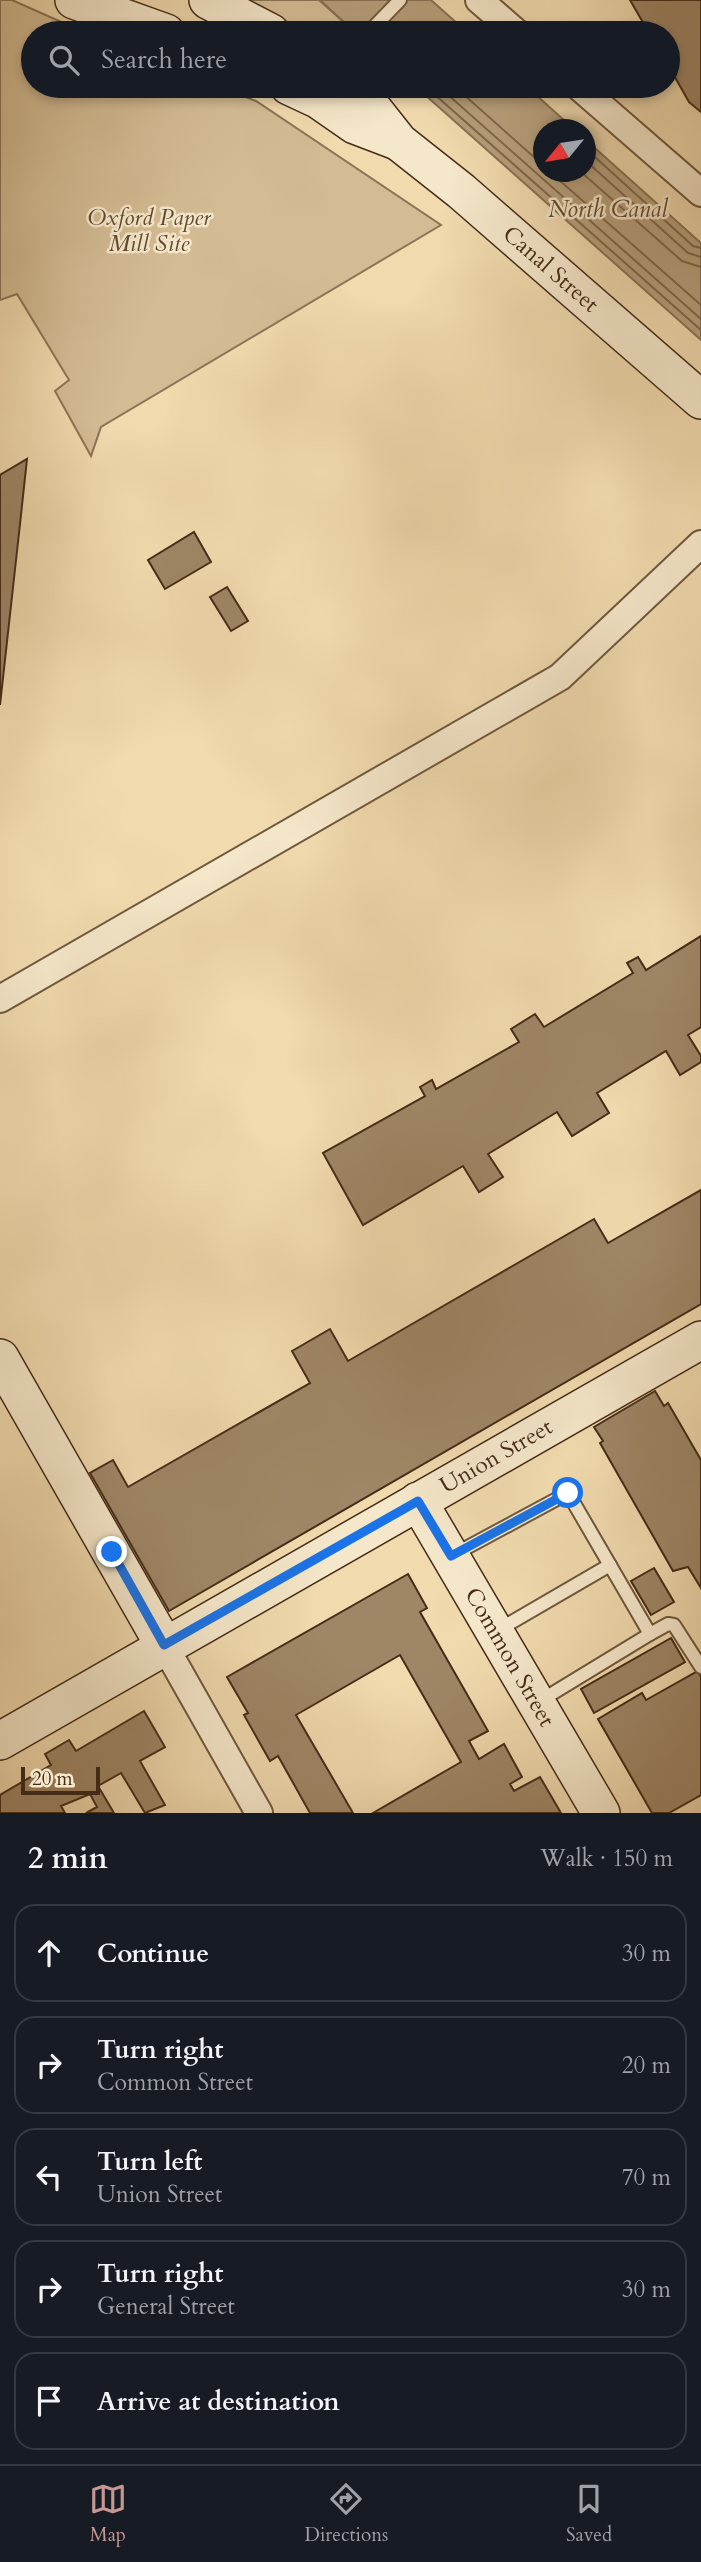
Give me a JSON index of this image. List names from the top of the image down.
{
  "streets": {
    "main road": ["Canal Street", "Union Street", "Common Street"]
  },
  "crossings": [
    ["Union Street", "Common Street"]
  ],
  "water": ["North Canal"],
  "parks": ["Oxford Paper Mill Site"],
  "scale_bar": "20 m",
  "north": "bottom left",
  "page": {
    "search": "Search here",
    "scale": "20 m",
    "heading": ["2 min", "Walk · 150 m"],
    "list": [
      ["Continue", "30 m"],
      ["Turn right", "Common Street", "20 m"],
      ["Turn left", "Union Street", "70 m"],
      ["Turn right", "General Street", "30 m"],
      "Arrive at destination"
    ],
    "nav": ["Map", "Directions", "Saved"]
  }
}
